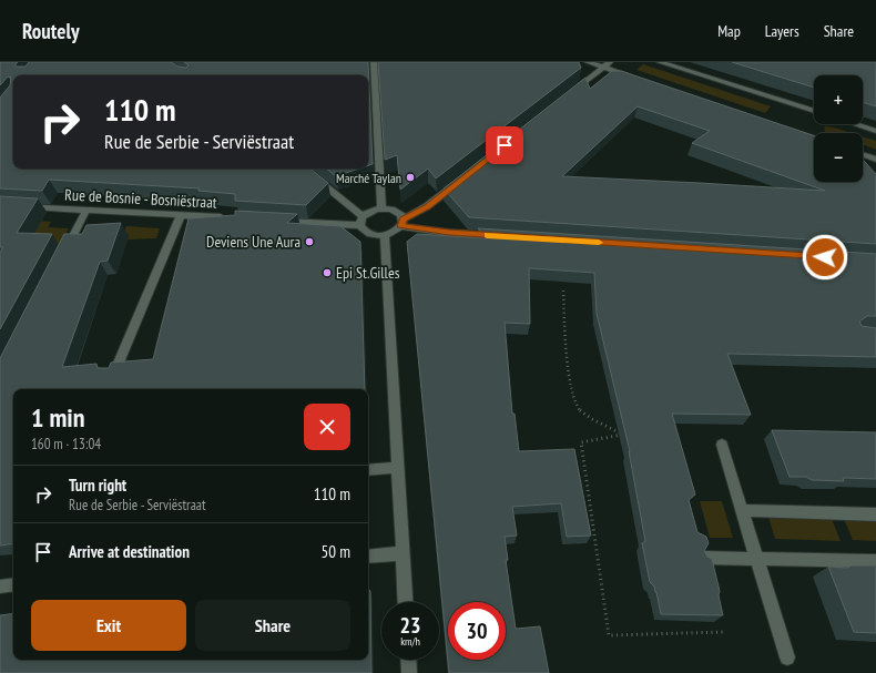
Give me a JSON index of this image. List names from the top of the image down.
{
  "streets": {
    "street": ["Rue de Bosnie - Bosniëstraat"]
  },
  "places": ["Marché Taylan", "Deviens Une Aura", "Epi St.Gilles"],
  "page": {
    "header": "Routely",
    "nav": ["Map", "Layers", "Share"],
    "map_buttons": ["+", "−"],
    "turn": ["110 m", "Rue de Serbie - Serviëstraat"],
    "heading": ["1 min", "160 m · 13:04"],
    "list": [
      {
        "name": "Turn right",
        "note": "Rue de Serbie - Serviëstraat",
        "value": "110 m"
      },
      {
        "name": "Arrive at destination",
        "value": "50 m"
      }
    ],
    "buttons": ["Exit", "Share"],
    "speed": "23 km/h",
    "limit": "30"
  }
}
